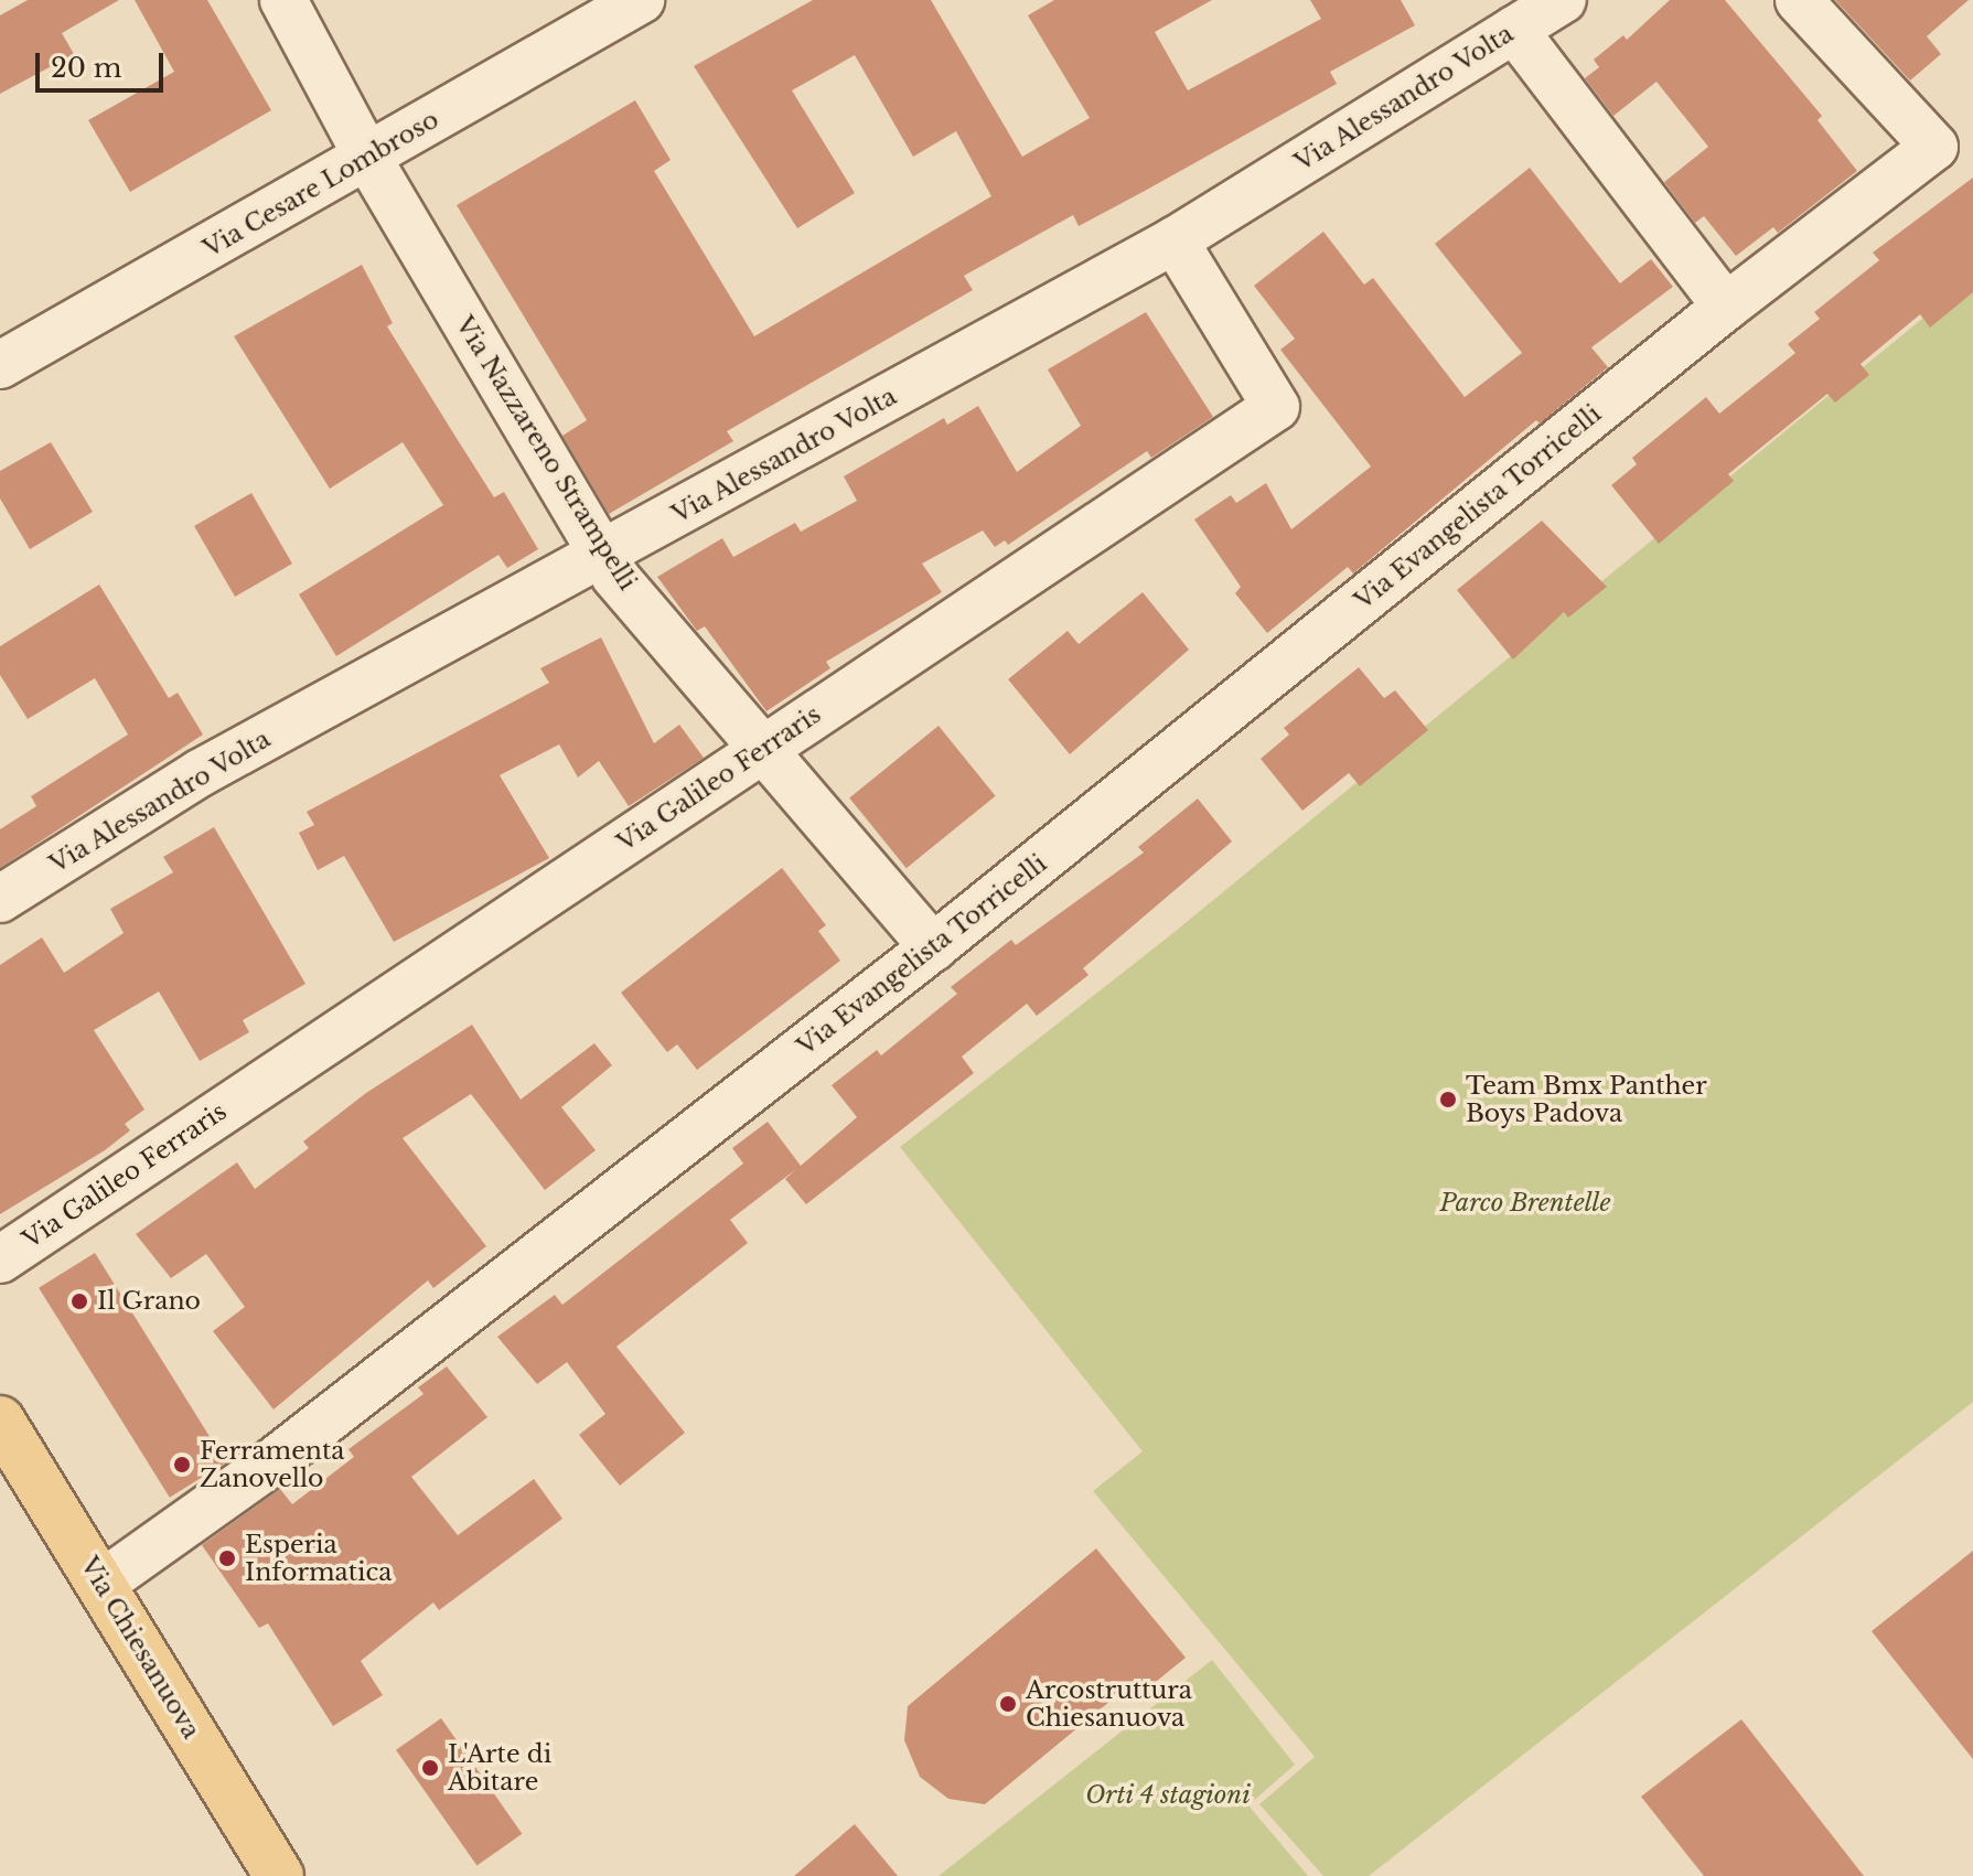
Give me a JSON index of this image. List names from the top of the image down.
{
  "streets": {
    "main road": ["Via Chiesanuova"],
    "street": [
      "Via Alessandro Volta",
      "Via Cesare Lombroso",
      "Via Nazzareno Strampelli",
      "Via Evangelista Torricelli",
      "Via Galileo Ferraris"
    ]
  },
  "crossings": [
    ["Via Alessandro Volta", "Via Nazzareno Strampelli"],
    ["Via Alessandro Volta", "Via Galileo Ferraris"],
    ["Via Cesare Lombroso", "Via Nazzareno Strampelli"],
    ["Via Nazzareno Strampelli", "Via Evangelista Torricelli"],
    ["Via Nazzareno Strampelli", "Via Galileo Ferraris"],
    ["Via Evangelista Torricelli", "Via Chiesanuova"]
  ],
  "parks": ["Parco Brentelle", "Orti 4 stagioni"],
  "places": [
    "Team Bmx Panther Boys Padova",
    "Il Grano",
    "Ferramenta Zanovello",
    "Esperia Informatica",
    "Arcostruttura Chiesanuova",
    "L'Arte di Abitare"
  ],
  "scale_bar": "20 m"
}
